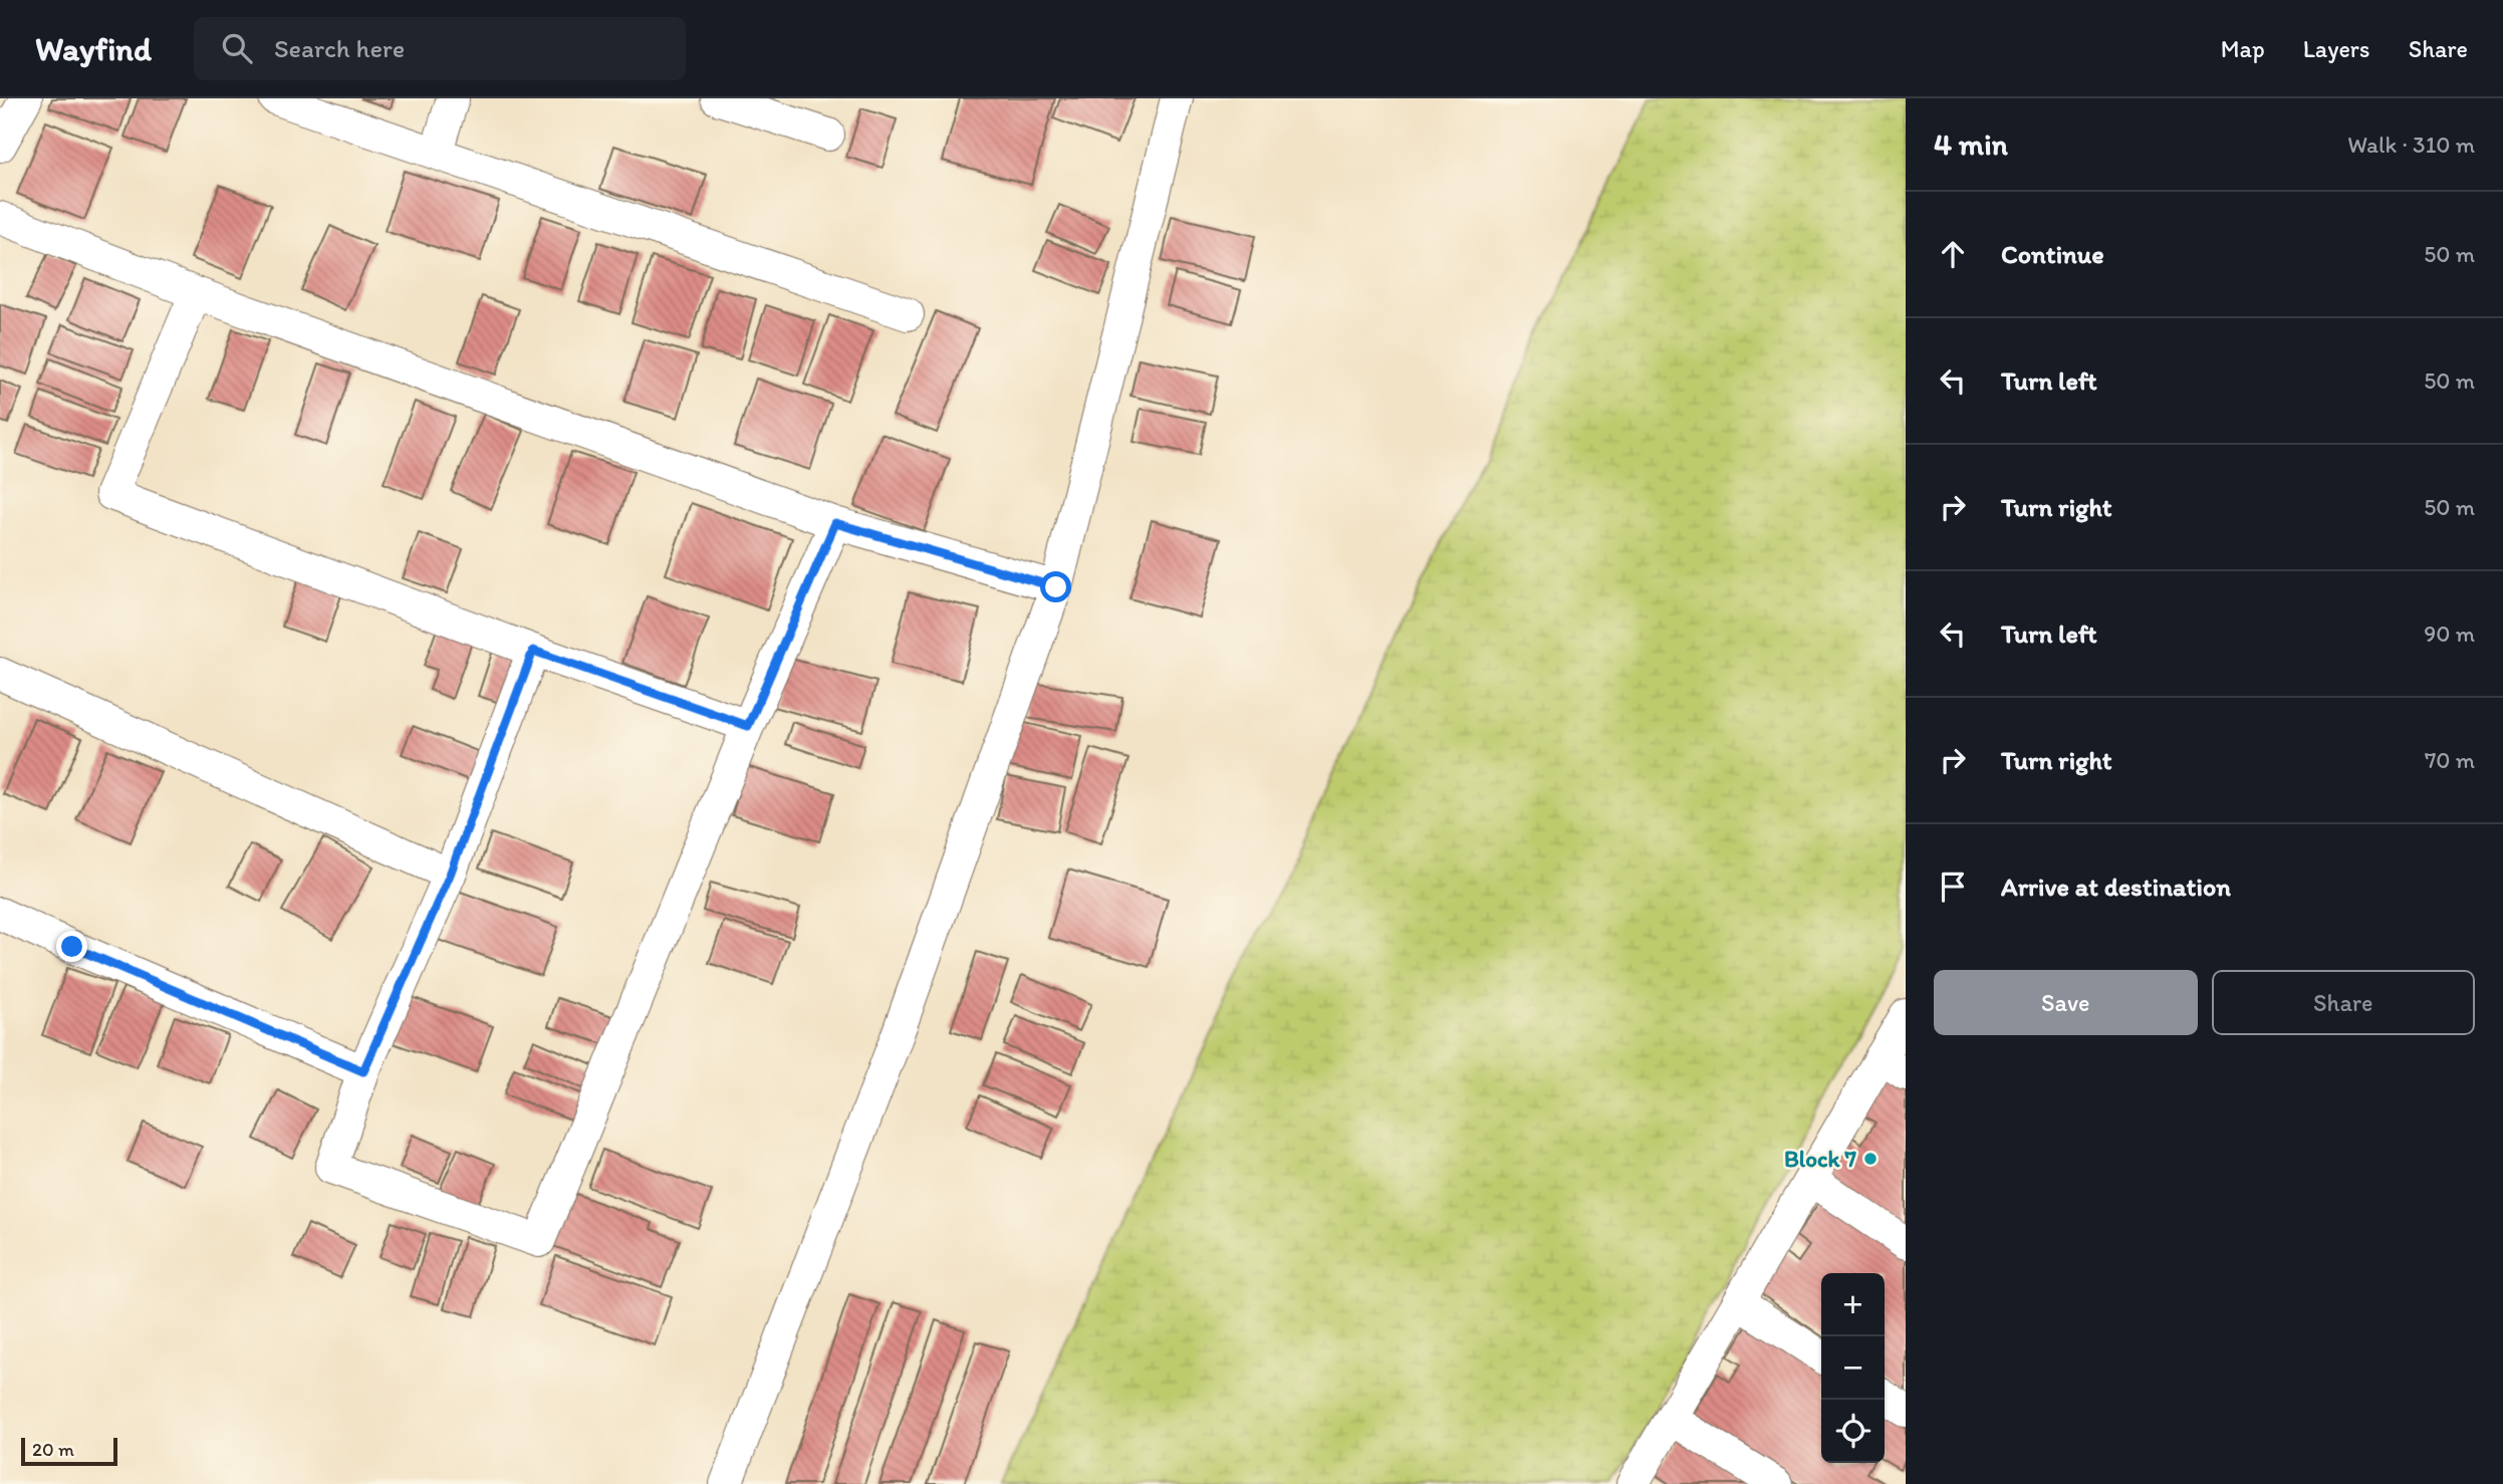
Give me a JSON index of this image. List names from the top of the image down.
{
  "places": ["Block 7"],
  "scale_bar": "20 m",
  "page": {
    "header": "Wayfind",
    "search": "Search here",
    "nav": ["Map", "Layers", "Share"],
    "heading": ["4 min", "Walk · 310 m"],
    "list": [
      ["Continue", "50 m"],
      ["Turn left", "50 m"],
      ["Turn right", "50 m"],
      ["Turn left", "90 m"],
      ["Turn right", "70 m"],
      "Arrive at destination"
    ],
    "buttons": ["Save", "Share"],
    "map_buttons": ["+", "−"],
    "scale": "20 m"
  }
}
